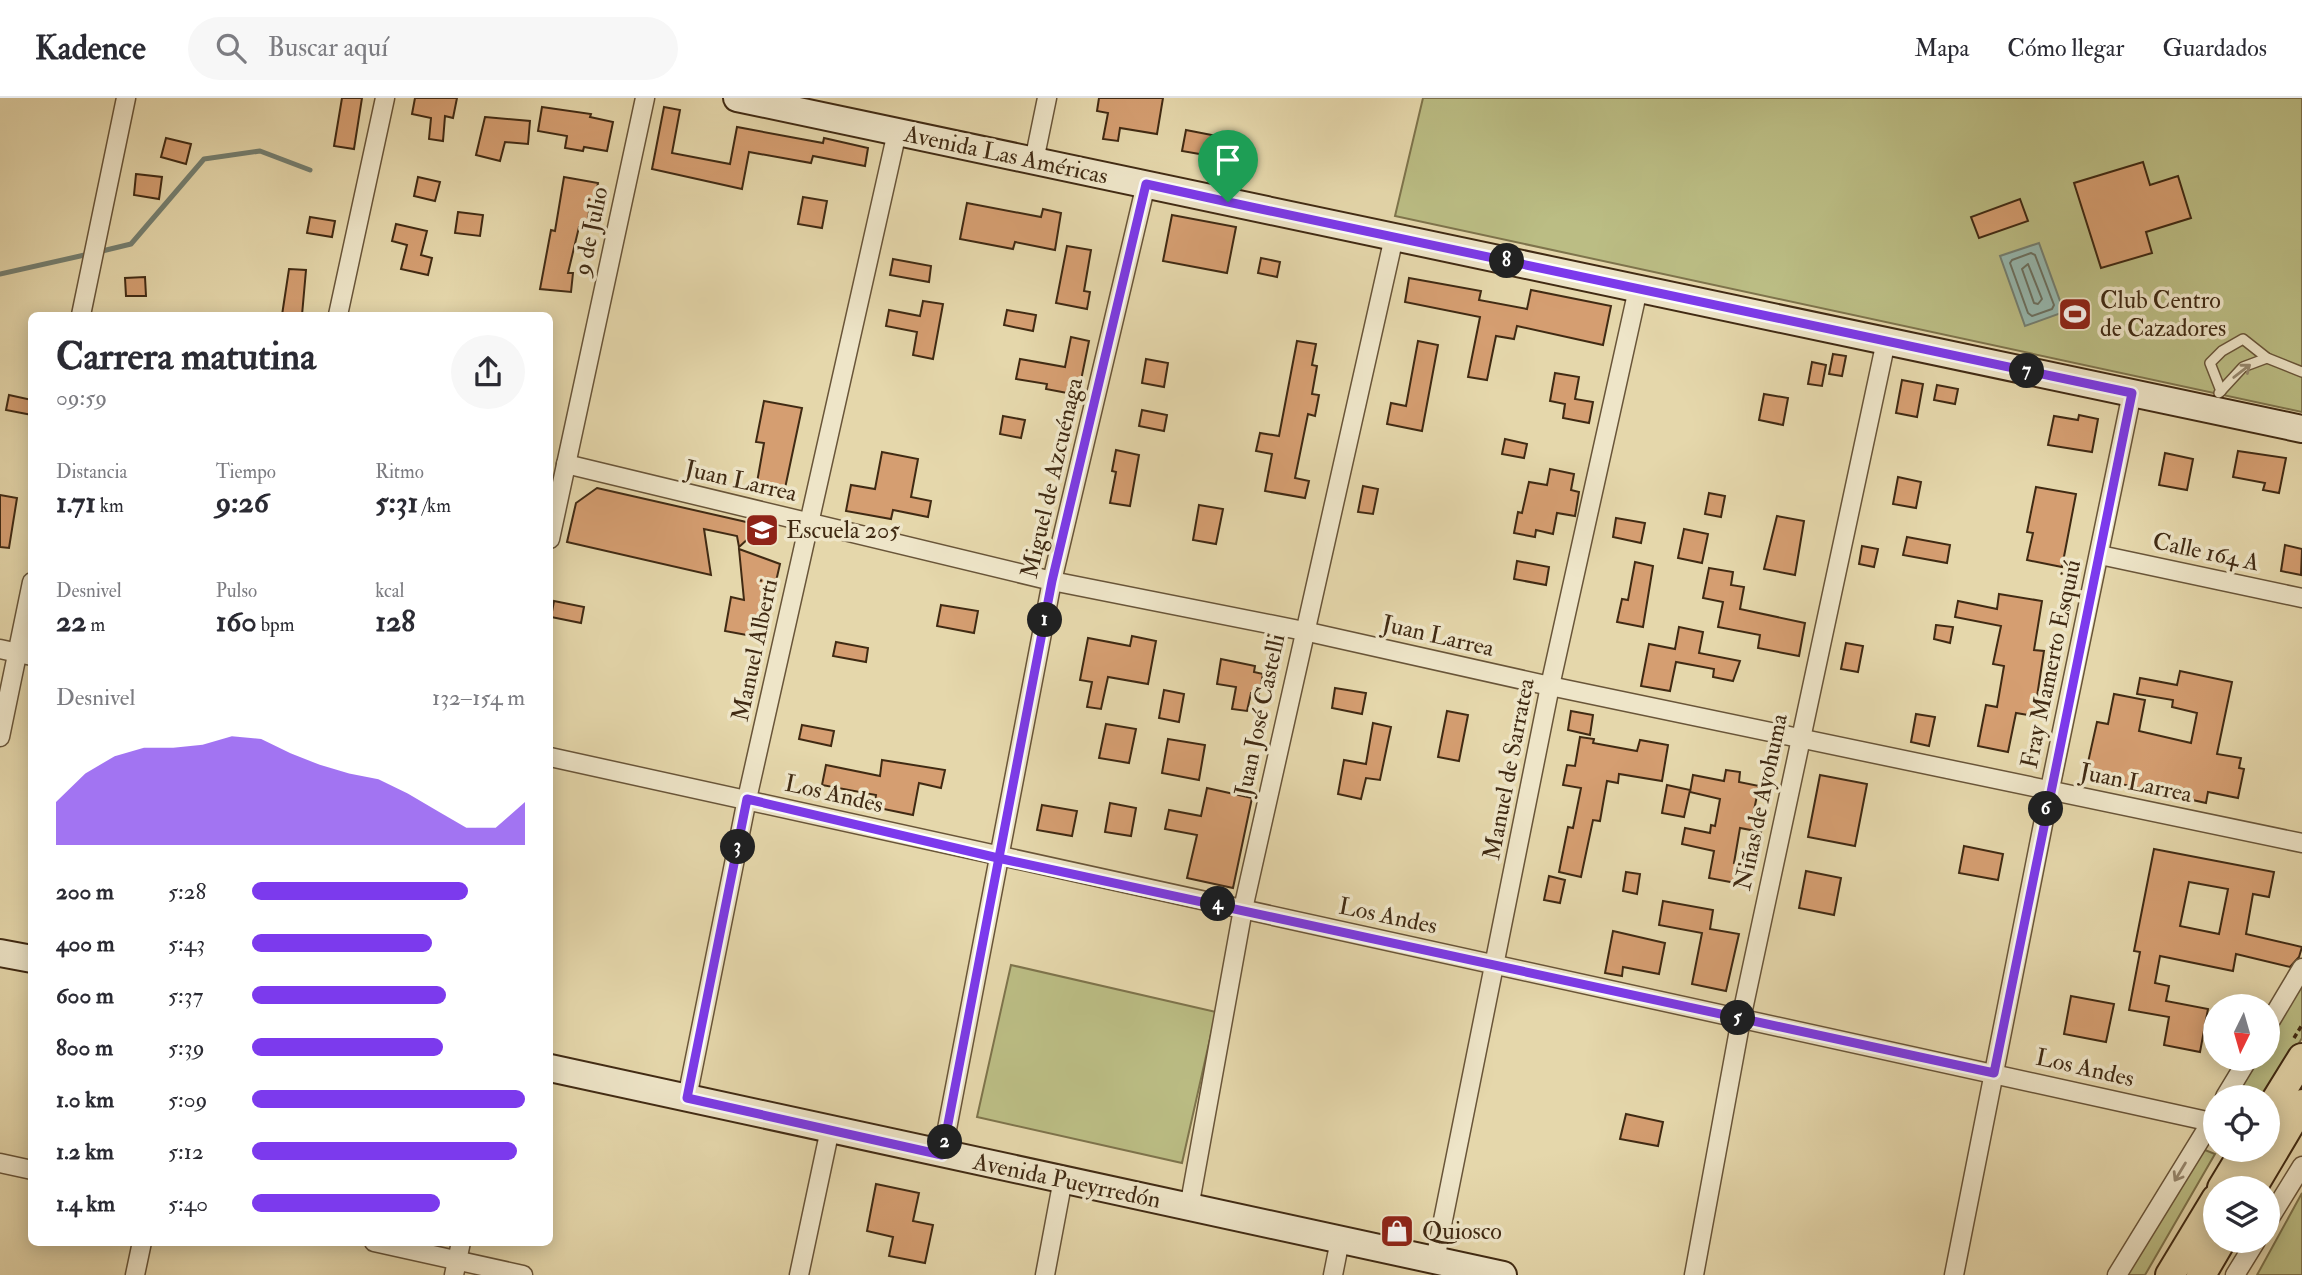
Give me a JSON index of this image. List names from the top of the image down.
{
  "streets": {
    "main road": ["Avenida Las Américas", "Avenida Pueyrredón"],
    "street": [
      "9 de Julio",
      "Miguel de Azcuénaga",
      "Juan Larrea",
      "Calle 164 A",
      "Manuel Alberti",
      "Fray Mamerto Esquiú",
      "Juan José Castelli",
      "Manuel de Sarratea",
      "Los Andes",
      "Niñas de Ayohuma"
    ]
  },
  "crossings": [
    ["Avenida Las Américas", "Miguel de Azcuénaga"],
    ["Avenida Las Américas", "Manuel Alberti"],
    ["Avenida Las Américas", "Fray Mamerto Esquiú"],
    ["Avenida Las Américas", "Juan José Castelli"],
    ["Avenida Las Américas", "Manuel de Sarratea"],
    ["Avenida Las Américas", "Niñas de Ayohuma"],
    ["9 de Julio", "Juan Larrea"],
    ["Miguel de Azcuénaga", "Juan Larrea"],
    ["Miguel de Azcuénaga", "Los Andes"],
    ["Miguel de Azcuénaga", "Avenida Pueyrredón"],
    ["Juan Larrea", "Manuel Alberti"],
    ["Juan Larrea", "Fray Mamerto Esquiú"],
    ["Juan Larrea", "Juan José Castelli"],
    ["Juan Larrea", "Manuel de Sarratea"],
    ["Juan Larrea", "Niñas de Ayohuma"],
    ["Calle 164 A", "Fray Mamerto Esquiú"],
    ["Manuel Alberti", "Los Andes"],
    ["Manuel Alberti", "Avenida Pueyrredón"],
    ["Fray Mamerto Esquiú", "Los Andes"],
    ["Juan José Castelli", "Los Andes"],
    ["Juan José Castelli", "Avenida Pueyrredón"],
    ["Manuel de Sarratea", "Los Andes"],
    ["Manuel de Sarratea", "Avenida Pueyrredón"],
    ["Los Andes", "Niñas de Ayohuma"]
  ],
  "places": {
    "sports": ["Club Centro de Cazadores"],
    "school or university": ["Escuela 205"],
    "shop": ["Quiosco"]
  },
  "north": "bottom",
  "page": {
    "header": "Kadence",
    "search": "Buscar aquí",
    "nav": ["Mapa", "Cómo llegar", "Guardados"],
    "pins": [
      "8",
      "7",
      "1",
      "6",
      "3",
      "4",
      "5",
      "2"
    ],
    "heading": ["Carrera matutina", "09:59"],
    "stats": [
      ["Distancia", "1.71 km"],
      ["Tiempo", "9:26"],
      ["Ritmo", "5:31 /km"],
      ["Desnivel", "22 m"],
      ["Pulso", "160 bpm"],
      ["kcal", "128"]
    ],
    "chart": ["Desnivel", "132–154 m"],
    "list": [
      {
        "name": "200 m",
        "note": "5:28"
      },
      {
        "name": "400 m",
        "note": "5:43"
      },
      {
        "name": "600 m",
        "note": "5:37"
      },
      {
        "name": "800 m",
        "note": "5:39"
      },
      {
        "name": "1.0 km",
        "note": "5:09"
      },
      {
        "name": "1.2 km",
        "note": "5:12"
      },
      {
        "name": "1.4 km",
        "note": "5:40"
      }
    ]
  }
}
